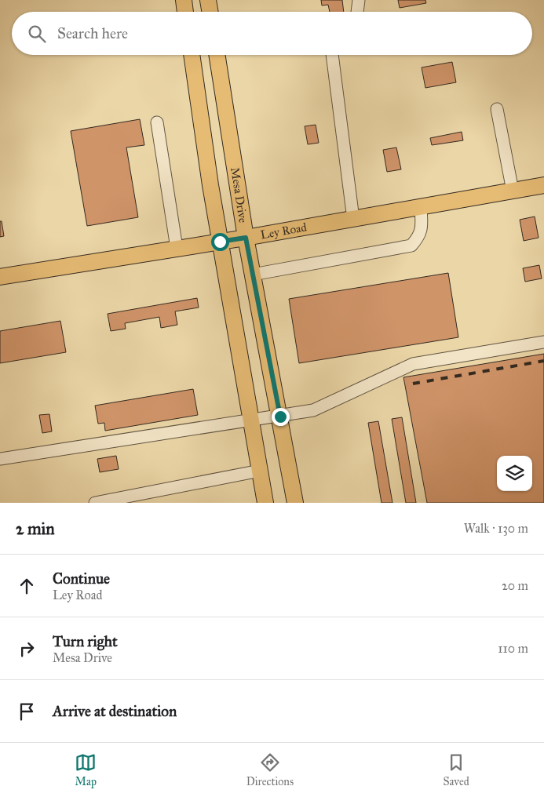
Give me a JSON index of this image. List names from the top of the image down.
{
  "streets": {
    "main road": ["Mesa Drive", "Ley Road"]
  },
  "crossings": [
    ["Mesa Drive", "Ley Road"]
  ],
  "page": {
    "search": "Search here",
    "heading": ["2 min", "Walk · 130 m"],
    "list": [
      ["Continue", "Ley Road", "20 m"],
      ["Turn right", "Mesa Drive", "110 m"],
      "Arrive at destination"
    ],
    "nav": ["Map", "Directions", "Saved"]
  }
}
